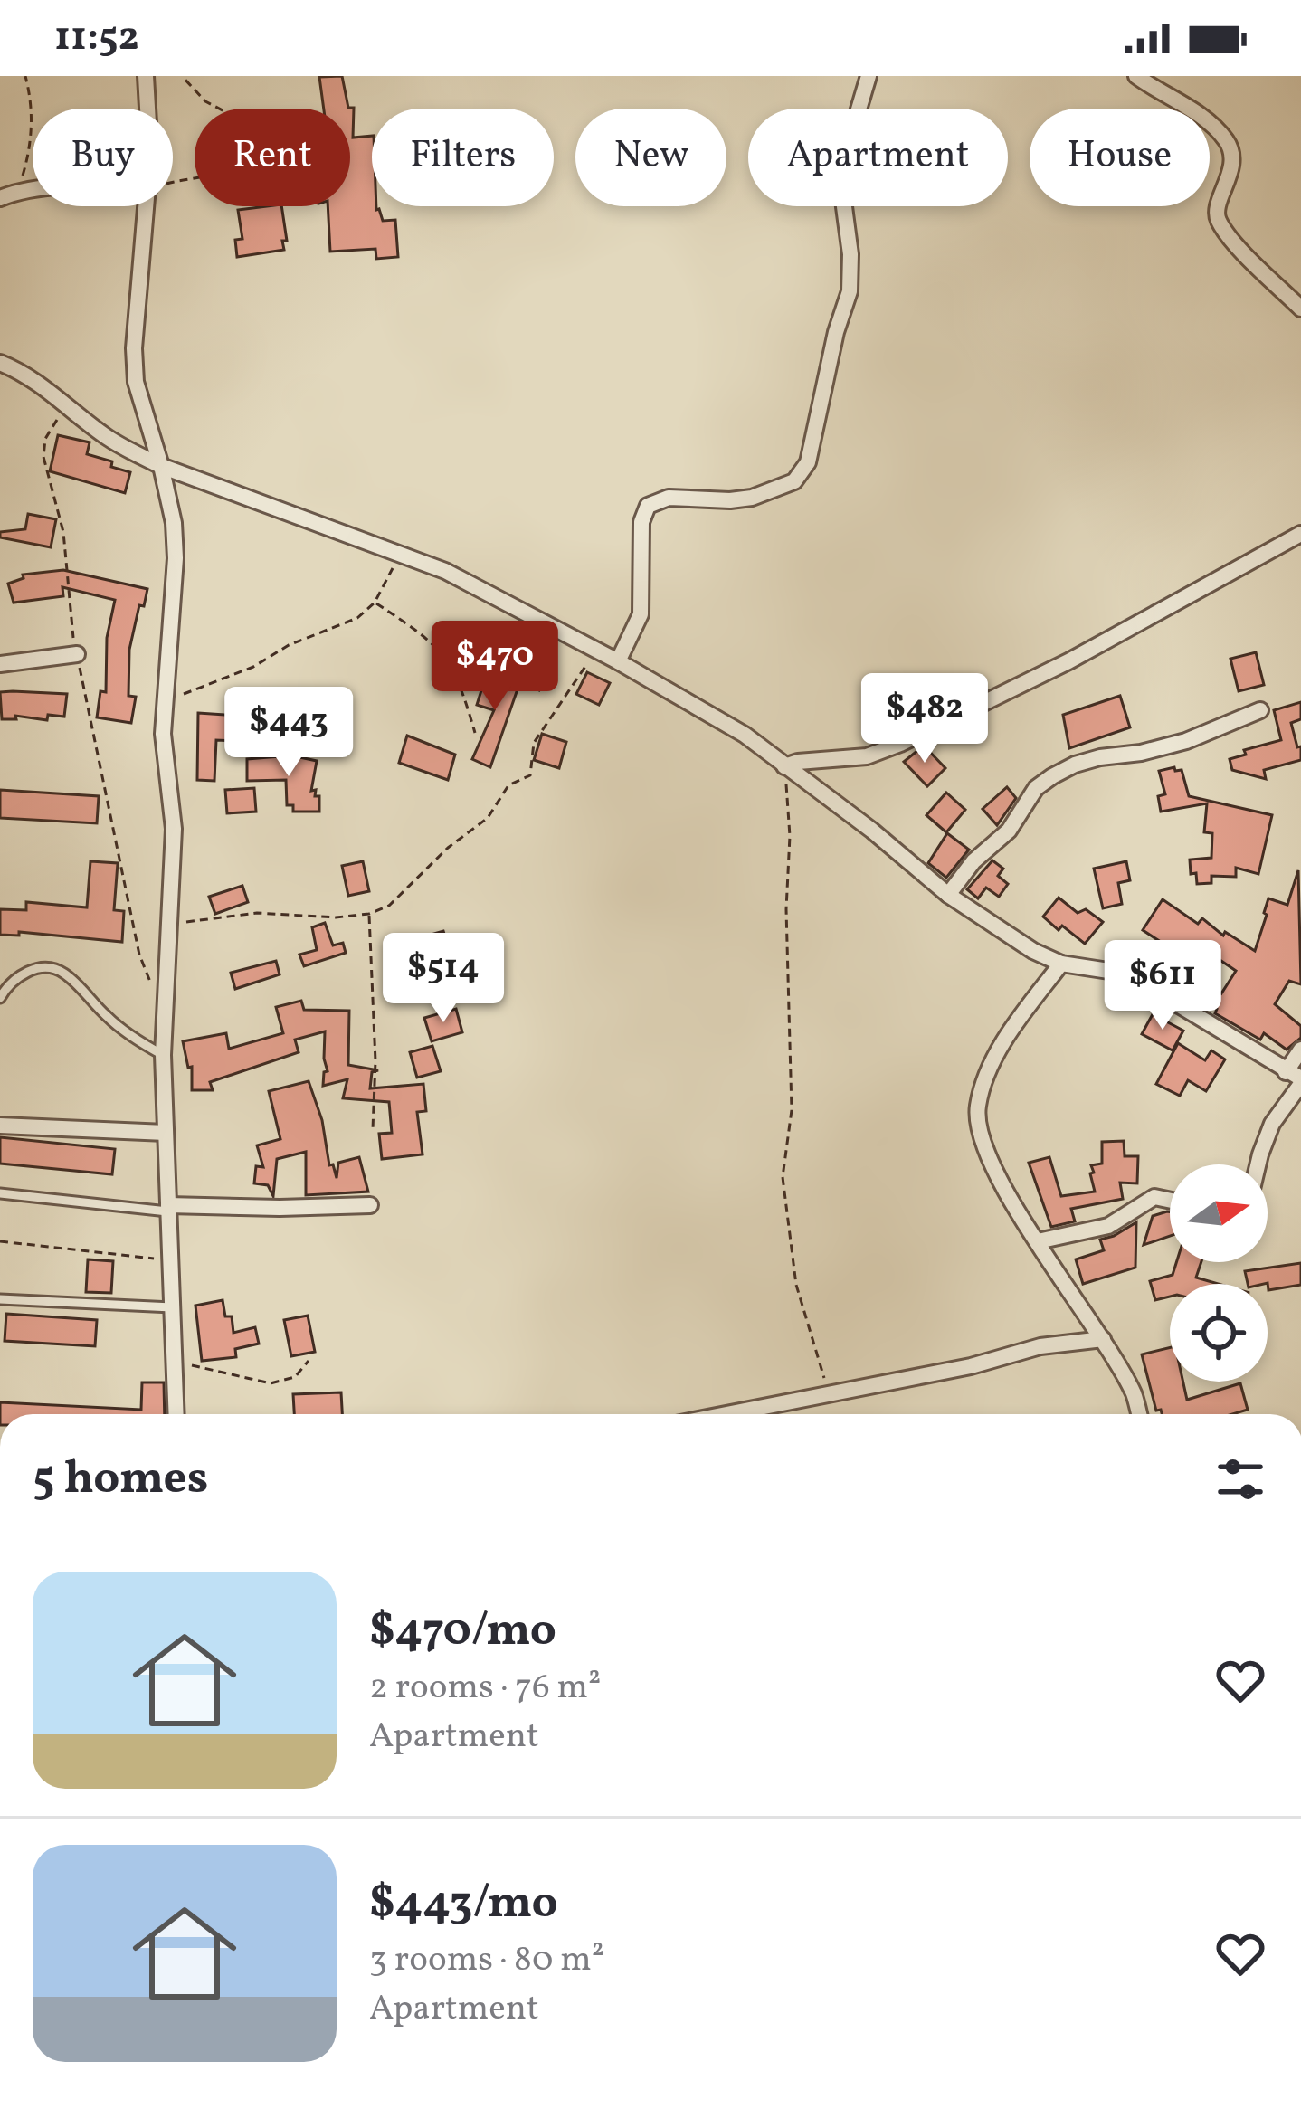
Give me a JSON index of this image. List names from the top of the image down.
{
  "north": "right",
  "page": {
    "status": "11:52",
    "chip": [
      "Buy",
      "Rent",
      "Filters",
      "New",
      "Apartment",
      "House"
    ],
    "price": [
      "$470",
      "$482",
      "$443",
      "$514",
      "$611"
    ],
    "heading": "5 homes",
    "list": [
      {
        "name": "$470/mo",
        "note": "2 rooms · 76 m² · Apartment"
      },
      {
        "name": "$443/mo",
        "note": "3 rooms · 80 m² · Apartment"
      }
    ]
  }
}
